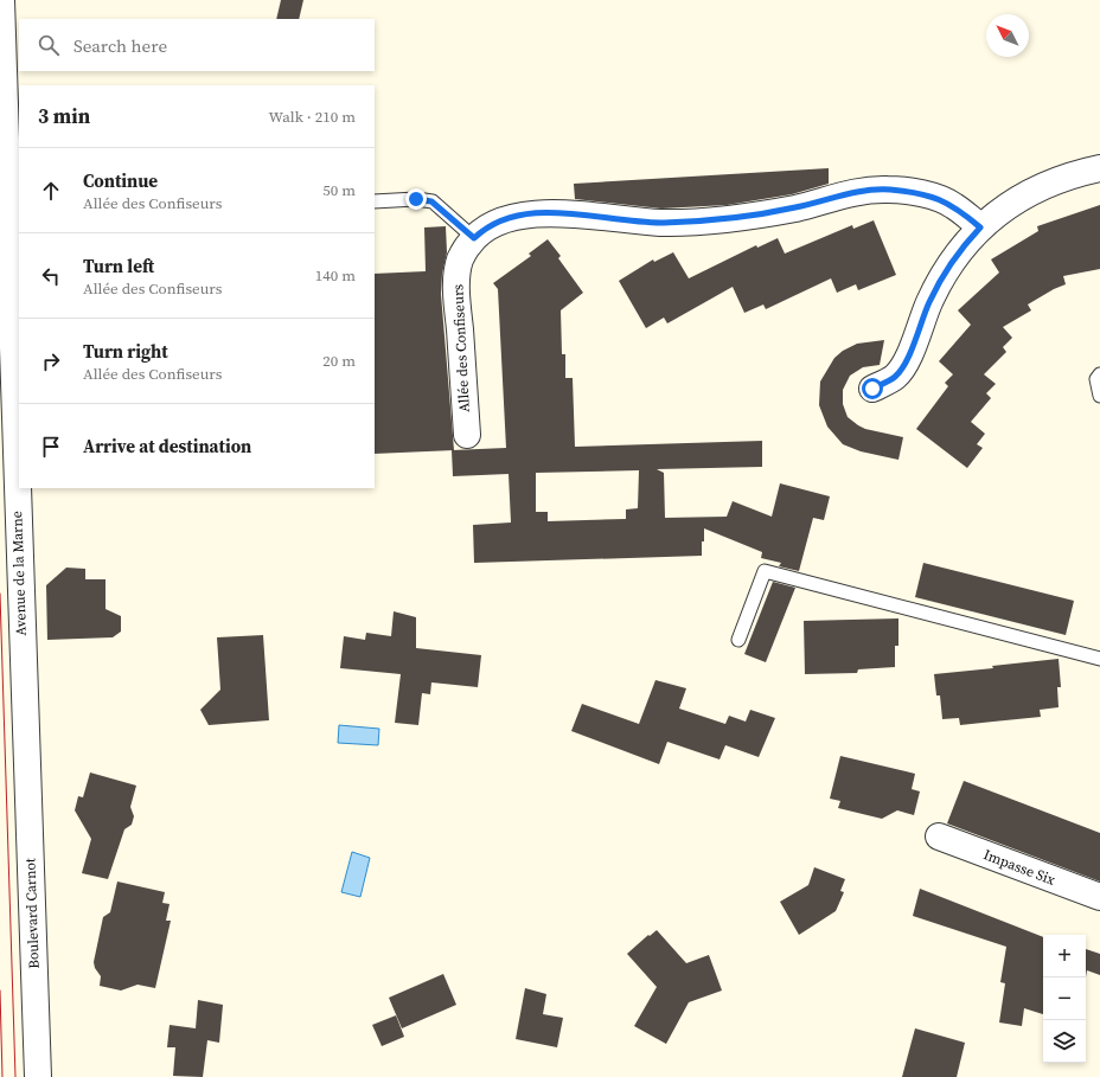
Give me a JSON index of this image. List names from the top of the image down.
{
  "streets": {
    "street": [
      "Allée des Confiseurs",
      "Avenue de la Marne",
      "Impasse Six",
      "Boulevard Carnot"
    ]
  },
  "crossings": [
    ["Avenue de la Marne", "Boulevard Carnot"]
  ],
  "north": "top left",
  "page": {
    "search": "Search here",
    "heading": ["3 min", "Walk · 210 m"],
    "list": [
      ["Continue", "Allée des Confiseurs", "50 m"],
      ["Turn left", "Allée des Confiseurs", "140 m"],
      ["Turn right", "Allée des Confiseurs", "20 m"],
      "Arrive at destination"
    ],
    "map_buttons": ["+", "−"]
  }
}
